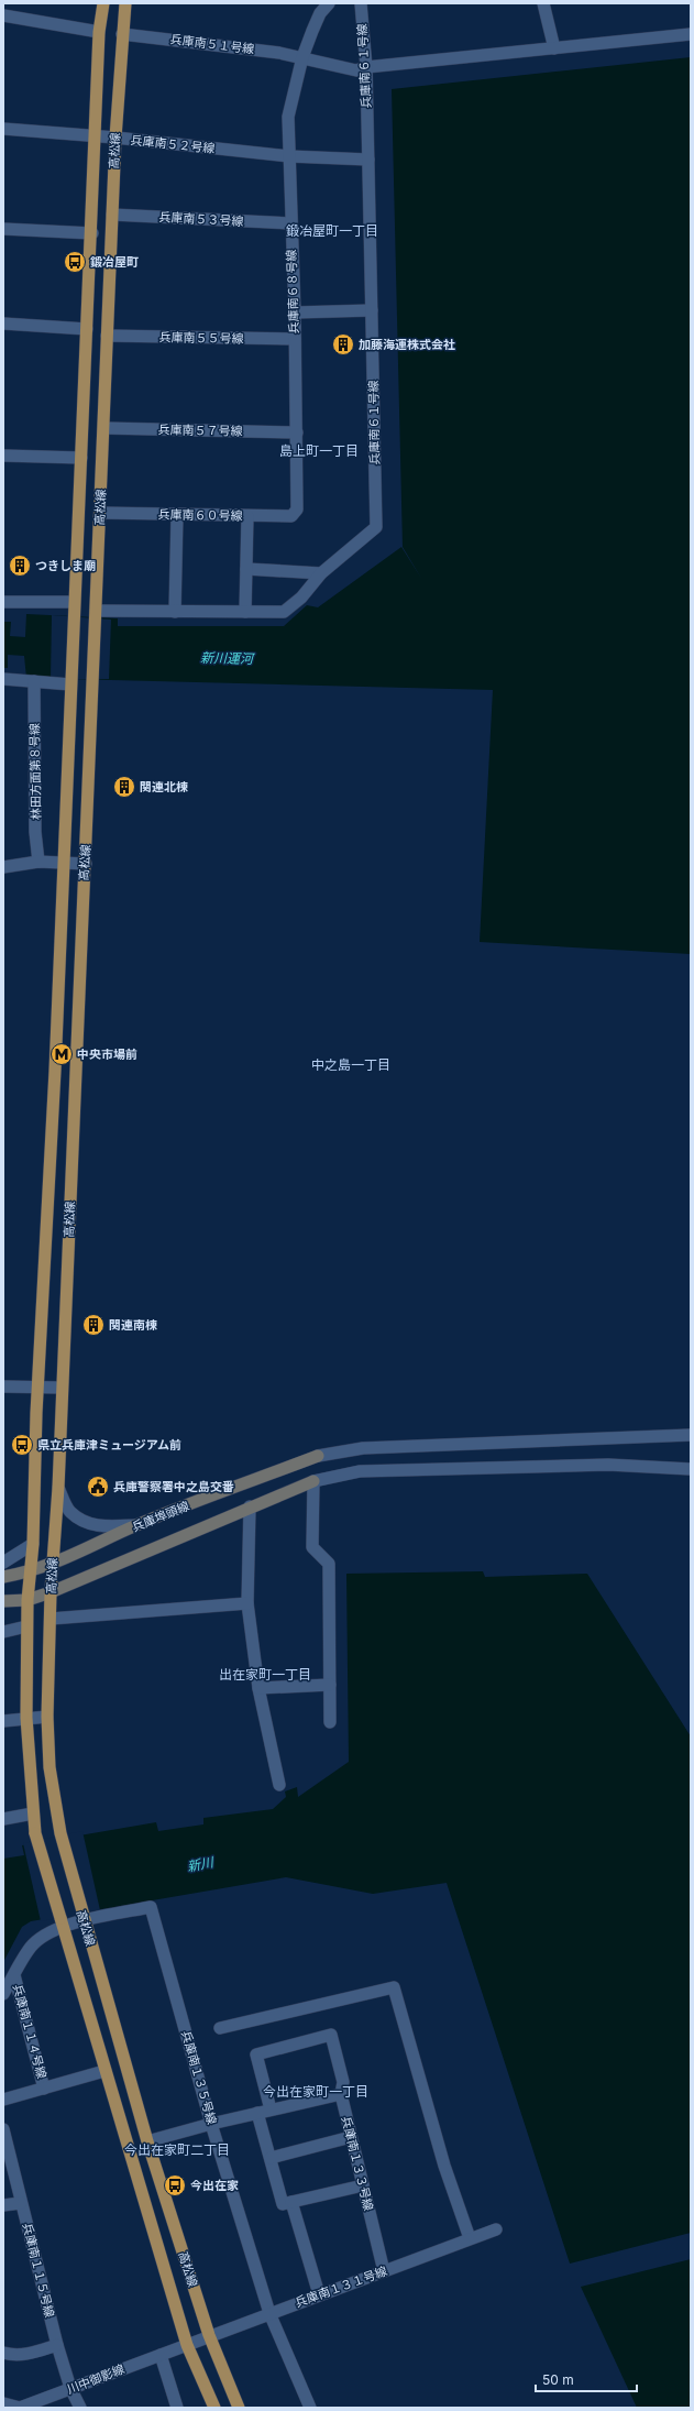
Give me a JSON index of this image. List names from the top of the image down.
{
  "streets": {
    "main road": ["高松線", "兵庫埠頭線"],
    "street": [
      "兵庫南５１号線",
      "兵庫南６１号線",
      "兵庫南５２号線",
      "兵庫南５３号線",
      "兵庫南６８号線",
      "兵庫南５５号線",
      "兵庫南５７号線",
      "兵庫南６０号線",
      "林田方面第８号線",
      "兵庫南１１４号線",
      "兵庫南１３５号線",
      "兵庫南１３３号線",
      "兵庫南１１５号線",
      "兵庫南１３１号線",
      "川中御影線"
    ]
  },
  "crossings": [
    ["兵庫南５１号線", "兵庫南６１号線"],
    ["兵庫南５１号線", "高松線"],
    ["兵庫南５１号線", "兵庫南６８号線"],
    ["兵庫南６１号線", "兵庫南５２号線"],
    ["兵庫南６１号線", "高松線"],
    ["兵庫南５２号線", "高松線"],
    ["兵庫南５２号線", "兵庫南６８号線"],
    ["高松線", "兵庫南５３号線"],
    ["高松線", "兵庫南５５号線"],
    ["高松線", "兵庫南５７号線"],
    ["高松線", "兵庫南６０号線"],
    ["高松線", "兵庫埠頭線"],
    ["高松線", "兵庫南１３５号線"],
    ["高松線", "兵庫南１３１号線"],
    ["高松線", "川中御影線"],
    ["兵庫南５３号線", "兵庫南６８号線"],
    ["兵庫南６８号線", "兵庫南５５号線"],
    ["兵庫南６８号線", "兵庫南５７号線"],
    ["兵庫南６８号線", "兵庫南６０号線"],
    ["兵庫南１３５号線", "兵庫南１３１号線"],
    ["兵庫南１３３号線", "兵庫南１３１号線"],
    ["兵庫南１１５号線", "川中御影線"],
    ["兵庫南１３１号線", "川中御影線"]
  ],
  "districts": [
    "鍛冶屋町一丁目",
    "島上町一丁目",
    "中之島一丁目",
    "出在家町一丁目",
    "今出在家町一丁目",
    "今出在家町二丁目"
  ],
  "water": ["新川運河", "新川"],
  "places": {
    "bus stop": ["鍛冶屋町", "県立兵庫津ミュージアム前", "今出在家"],
    "building": [
      "加藤海運株式会社",
      "つきしま廟",
      "関連北棟",
      "関連南棟"
    ],
    "metro station": ["中央市場前"],
    "public building": ["兵庫警察署中之島交番"]
  },
  "scale_bar": "50 m"
}
